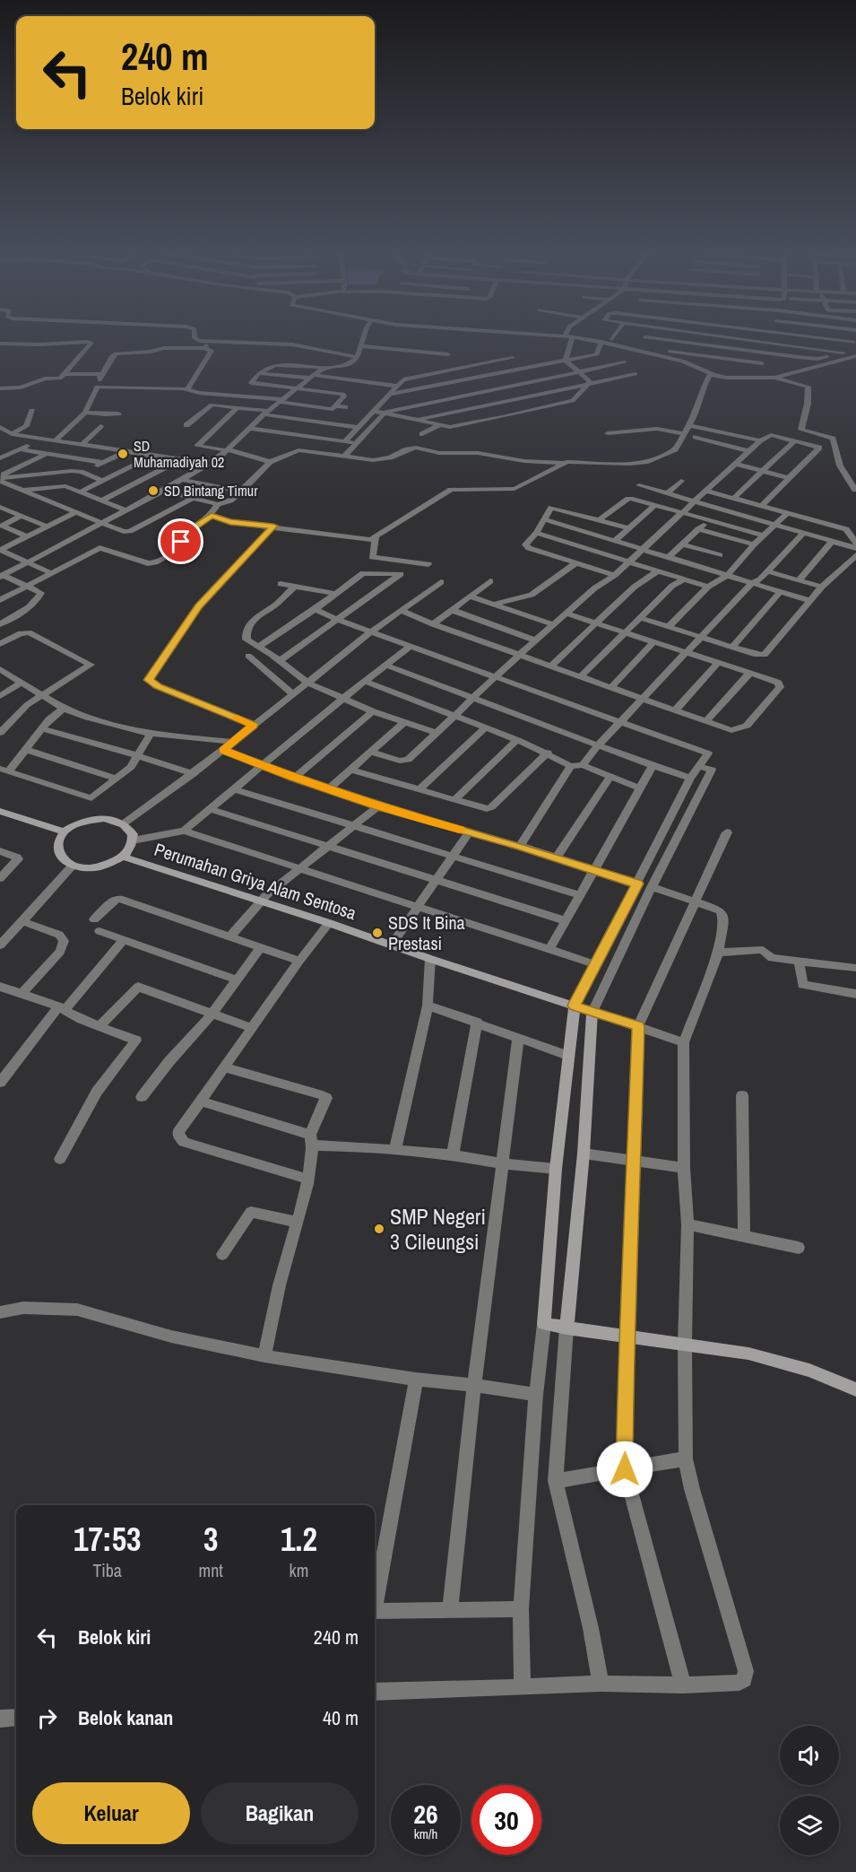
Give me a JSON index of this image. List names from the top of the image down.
{
  "streets": {
    "street": ["Perumahan Griya Alam Sentosa"]
  },
  "places": [
    "SD Muhamadiyah 02",
    "SD Bintang Timur",
    "SDS It Bina Prestasi",
    "SMP Negeri 3 Cileungsi"
  ],
  "page": {
    "turn": ["240 m", "Belok kiri"],
    "eta": [
      "17:53",
      "Tiba",
      "3",
      "mnt",
      "1.2",
      "km"
    ],
    "list": [
      {
        "name": "Belok kiri",
        "value": "240 m"
      },
      {
        "name": "Belok kanan",
        "value": "40 m"
      }
    ],
    "buttons": ["Keluar", "Bagikan"],
    "speed": "26 km/h",
    "limit": "30"
  }
}
